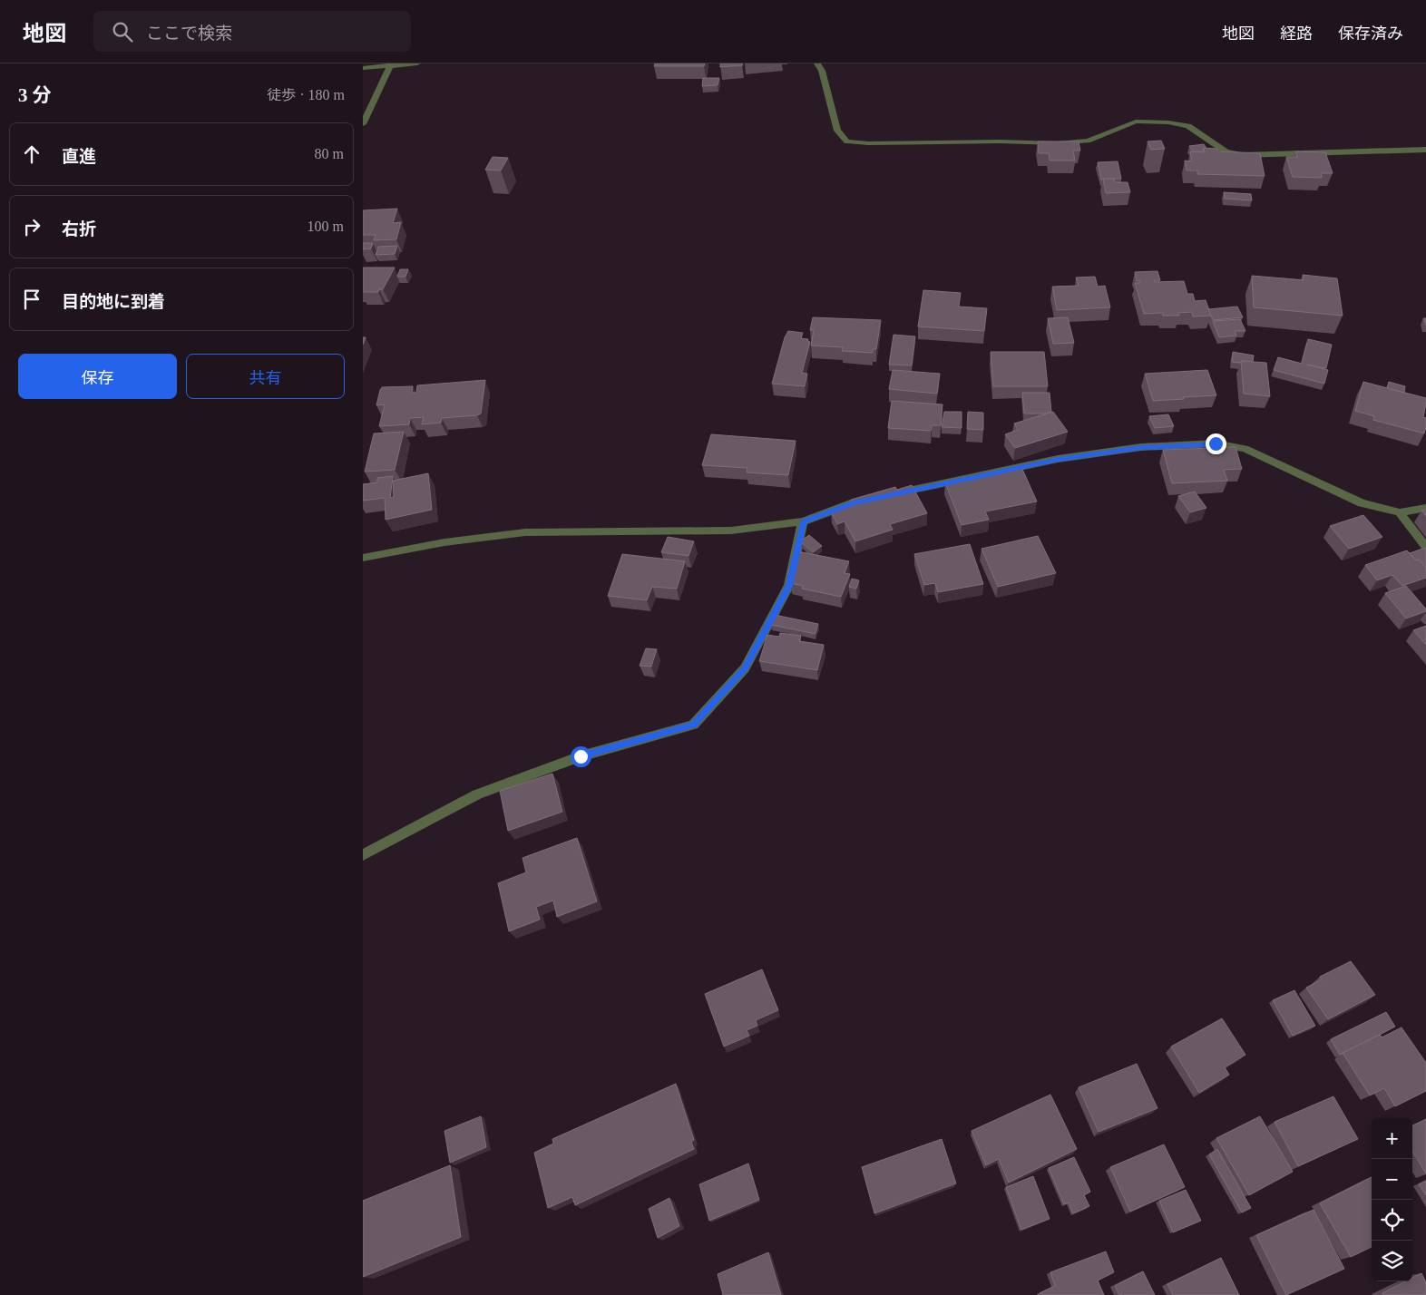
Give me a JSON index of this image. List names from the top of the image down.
{
  "page": {
    "header": "地図",
    "search": "ここで検索",
    "nav": ["地図", "経路", "保存済み"],
    "heading": ["3 分", "徒歩 · 180 m"],
    "list": [
      ["直進", "80 m"],
      ["右折", "100 m"],
      "目的地に到着"
    ],
    "buttons": ["保存", "共有"],
    "map_buttons": ["+", "−"]
  }
}
